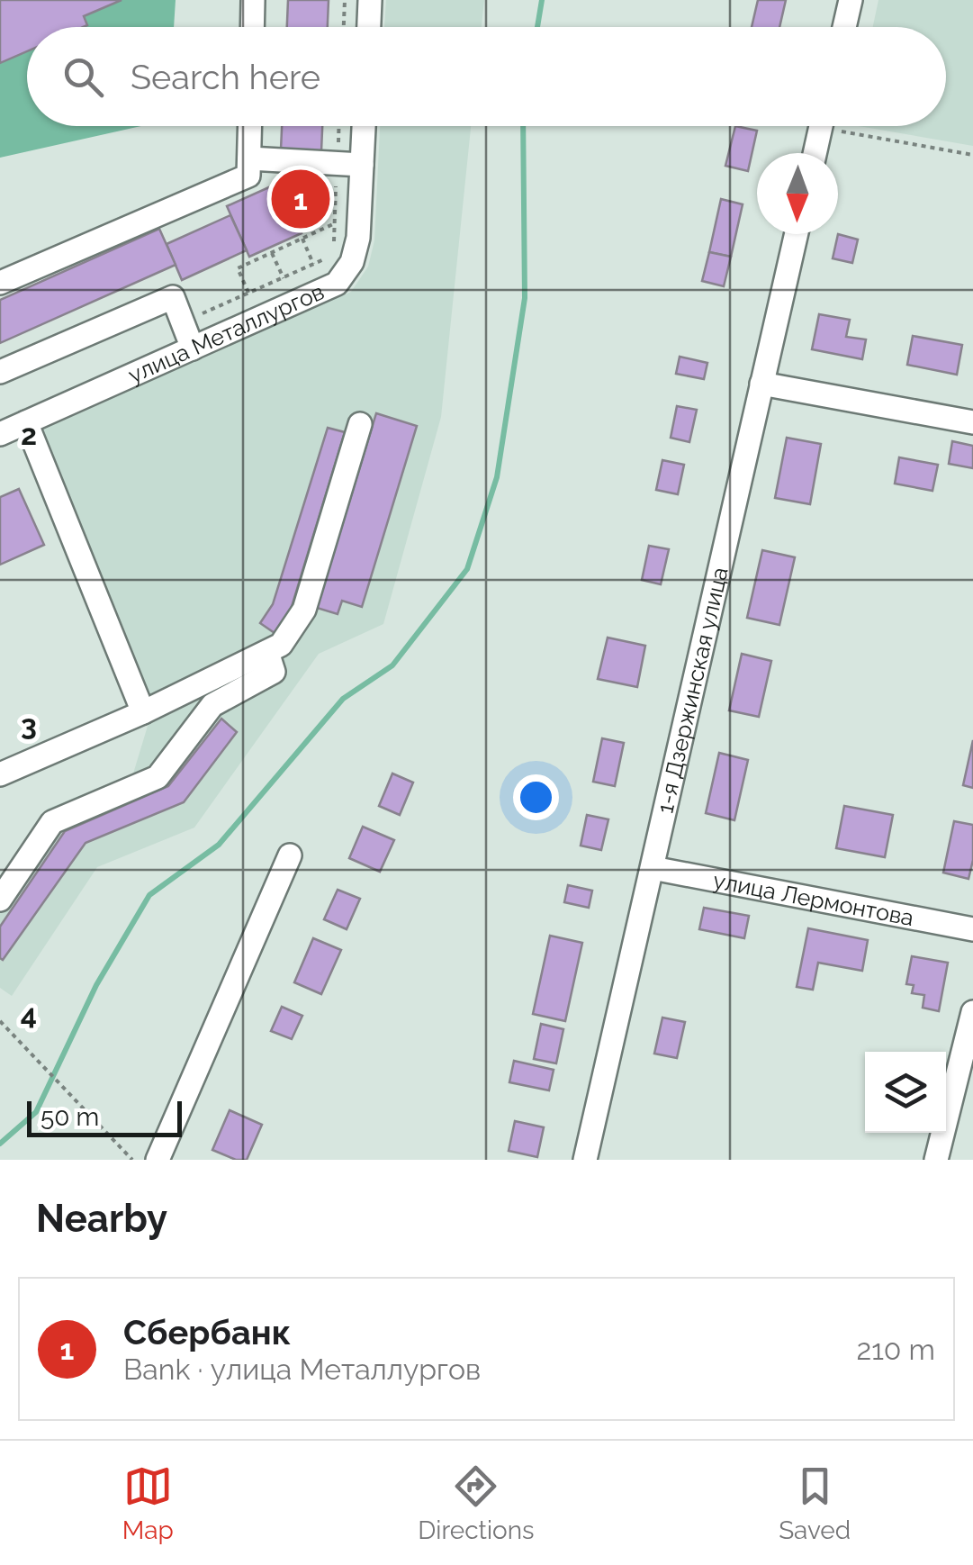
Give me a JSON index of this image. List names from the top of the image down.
{
  "streets": {
    "street": ["улица Металлургов", "1-я Дзержинская улица", "улица Лермонтова"]
  },
  "crossings": [
    ["1-я Дзержинская улица", "улица Лермонтова"]
  ],
  "scale_bar": "50 m",
  "north": "bottom",
  "page": {
    "search": "Search here",
    "pins": "1",
    "scale": "50 m",
    "heading": "Nearby",
    "list": [
      {
        "mark": "1",
        "name": "Сбербанк",
        "note": "Bank · улица Металлургов",
        "value": "210 m"
      }
    ],
    "nav": ["Map", "Directions", "Saved"]
  },
  "grid": {
    "rows": ["2", "3", "4"]
  }
}
